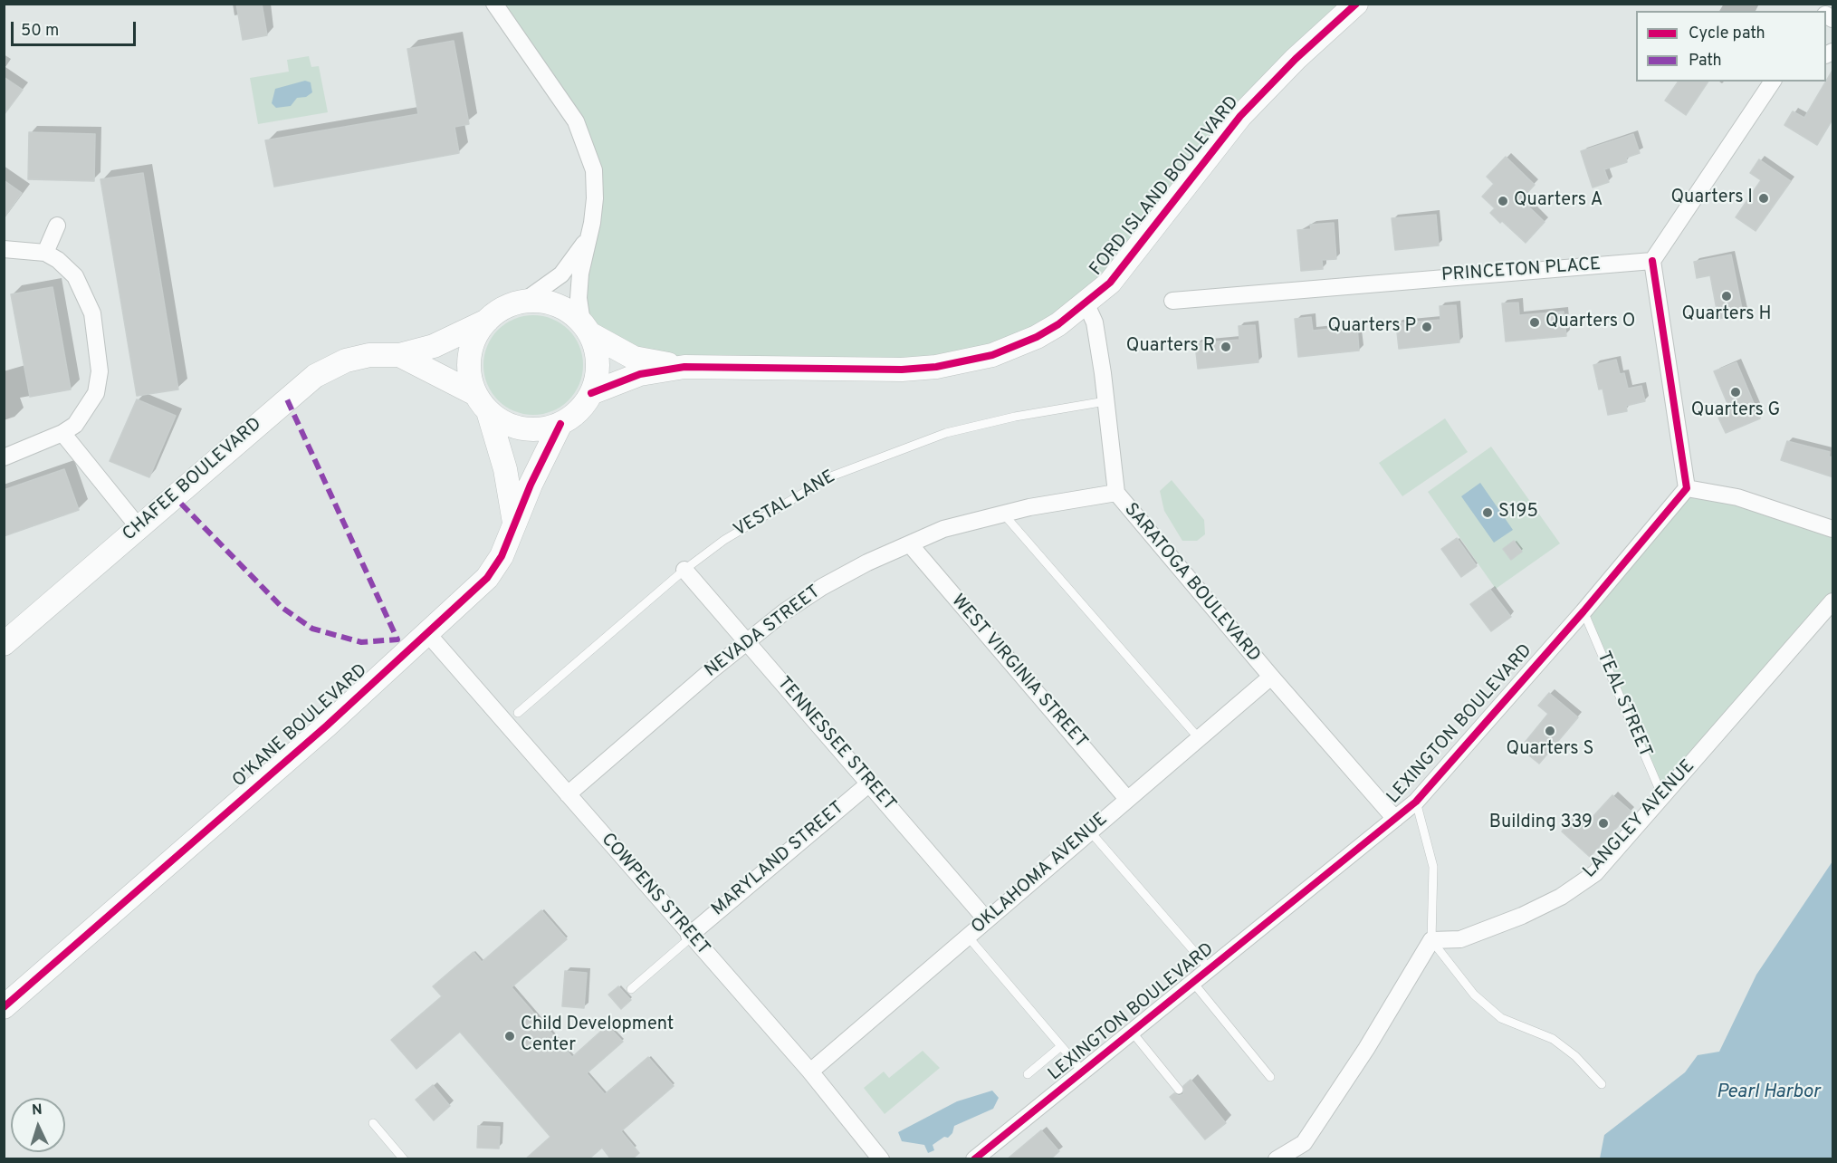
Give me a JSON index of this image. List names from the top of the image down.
{
  "streets": {
    "street": [
      "FORD ISLAND BOULEVARD",
      "PRINCETON PLACE",
      "CHAFEE BOULEVARD",
      "SARATOGA BOULEVARD",
      "NEVADA STREET",
      "WEST VIRGINIA STREET",
      "LEXINGTON BOULEVARD",
      "O'KANE BOULEVARD",
      "TENNESSEE STREET",
      "LANGLEY AVENUE",
      "MARYLAND STREET",
      "OKLAHOMA AVENUE",
      "COWPENS STREET"
    ],
    "lane": ["VESTAL LANE", "TEAL STREET"]
  },
  "crossings": [
    ["FORD ISLAND BOULEVARD", "CHAFEE BOULEVARD"],
    ["FORD ISLAND BOULEVARD", "SARATOGA BOULEVARD"],
    ["FORD ISLAND BOULEVARD", "O'KANE BOULEVARD"],
    ["CHAFEE BOULEVARD", "O'KANE BOULEVARD"],
    ["VESTAL LANE", "SARATOGA BOULEVARD"],
    ["VESTAL LANE", "TENNESSEE STREET"],
    ["SARATOGA BOULEVARD", "NEVADA STREET"],
    ["SARATOGA BOULEVARD", "LEXINGTON BOULEVARD"],
    ["SARATOGA BOULEVARD", "OKLAHOMA AVENUE"],
    ["NEVADA STREET", "WEST VIRGINIA STREET"],
    ["NEVADA STREET", "TENNESSEE STREET"],
    ["NEVADA STREET", "COWPENS STREET"],
    ["WEST VIRGINIA STREET", "OKLAHOMA AVENUE"],
    ["TEAL STREET", "LEXINGTON BOULEVARD"],
    ["TEAL STREET", "LANGLEY AVENUE"],
    ["O'KANE BOULEVARD", "COWPENS STREET"],
    ["TENNESSEE STREET", "MARYLAND STREET"],
    ["TENNESSEE STREET", "OKLAHOMA AVENUE"],
    ["MARYLAND STREET", "COWPENS STREET"],
    ["OKLAHOMA AVENUE", "COWPENS STREET"]
  ],
  "water": ["Pearl Harbor"],
  "places": [
    "Quarters I",
    "Quarters A",
    "Quarters H",
    "Quarters O",
    "Quarters P",
    "Quarters R",
    "Quarters G",
    "S195",
    "Quarters S",
    "Building 339",
    "Child Development Center"
  ],
  "legend": ["Cycle path", "Path"],
  "scale_bar": "50 m",
  "north": "top"
}
